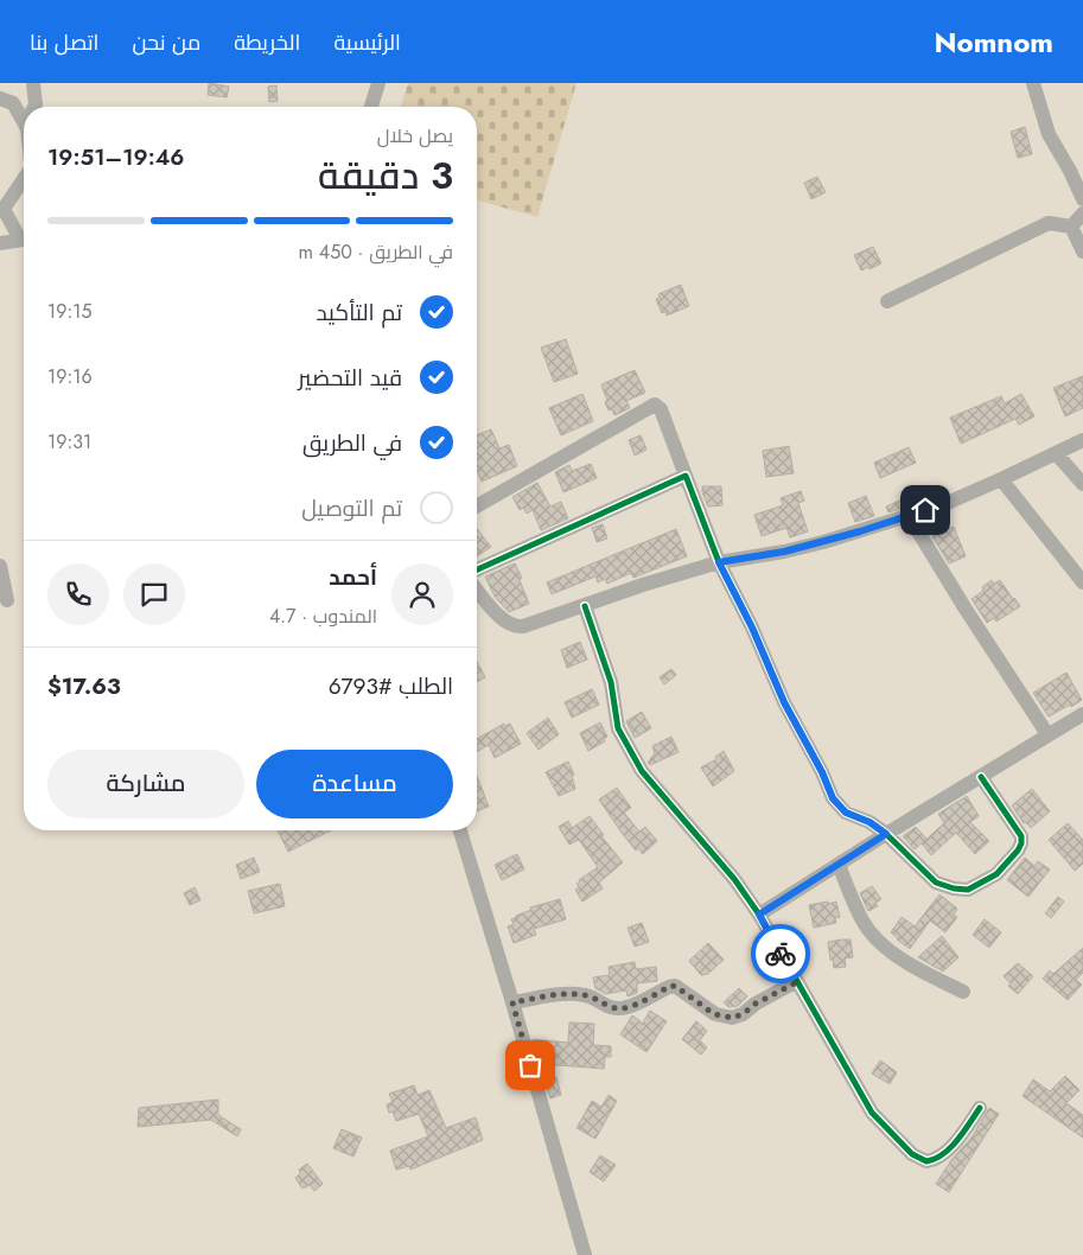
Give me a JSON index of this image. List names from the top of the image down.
{
  "page": {
    "header": "Nomnom",
    "nav": [
      "الرئيسية",
      "الخريطة",
      "من نحن",
      "اتصل بنا"
    ],
    "heading": ["3 دقيقة", "يصل خلال", "19:46–19:51"],
    "panel": [
      "أحمد",
      "المندوب · 4.7",
      "الطلب #6793",
      "$17.63"
    ],
    "bar": "في الطريق · 450 m",
    "list": [
      ["تم التأكيد", "19:15"],
      ["قيد التحضير", "19:16"],
      ["في الطريق", "19:31"],
      "تم التوصيل"
    ],
    "buttons": ["مساعدة", "مشاركة"]
  }
}
